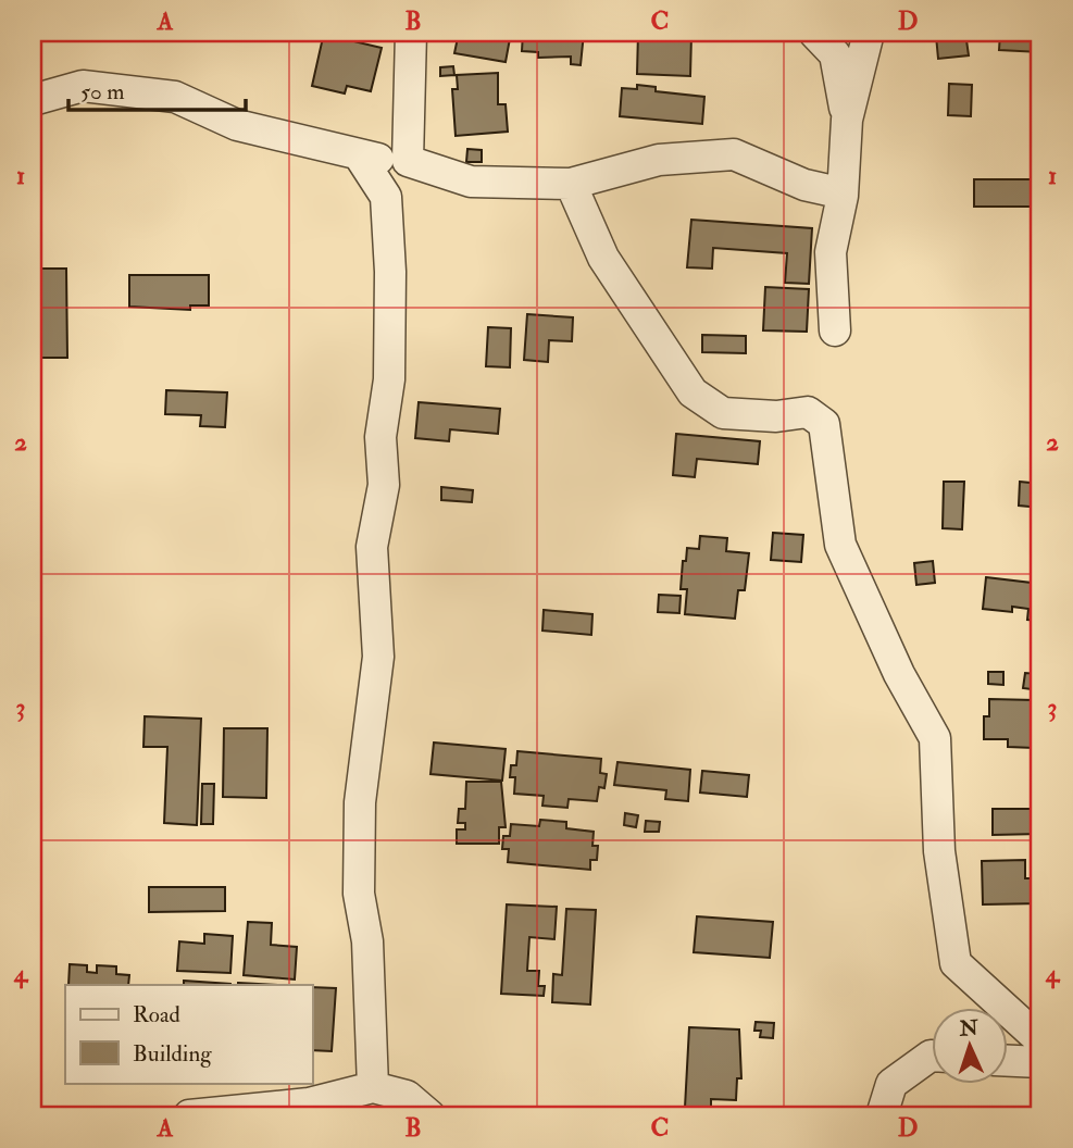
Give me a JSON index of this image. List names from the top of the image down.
{
  "legend": ["Road", "Building"],
  "scale_bar": "50 m",
  "north": "top",
  "grid": {
    "columns": [
      "A",
      "B",
      "C",
      "D"
    ],
    "rows": [
      "1",
      "2",
      "3",
      "4"
    ]
  }
}
